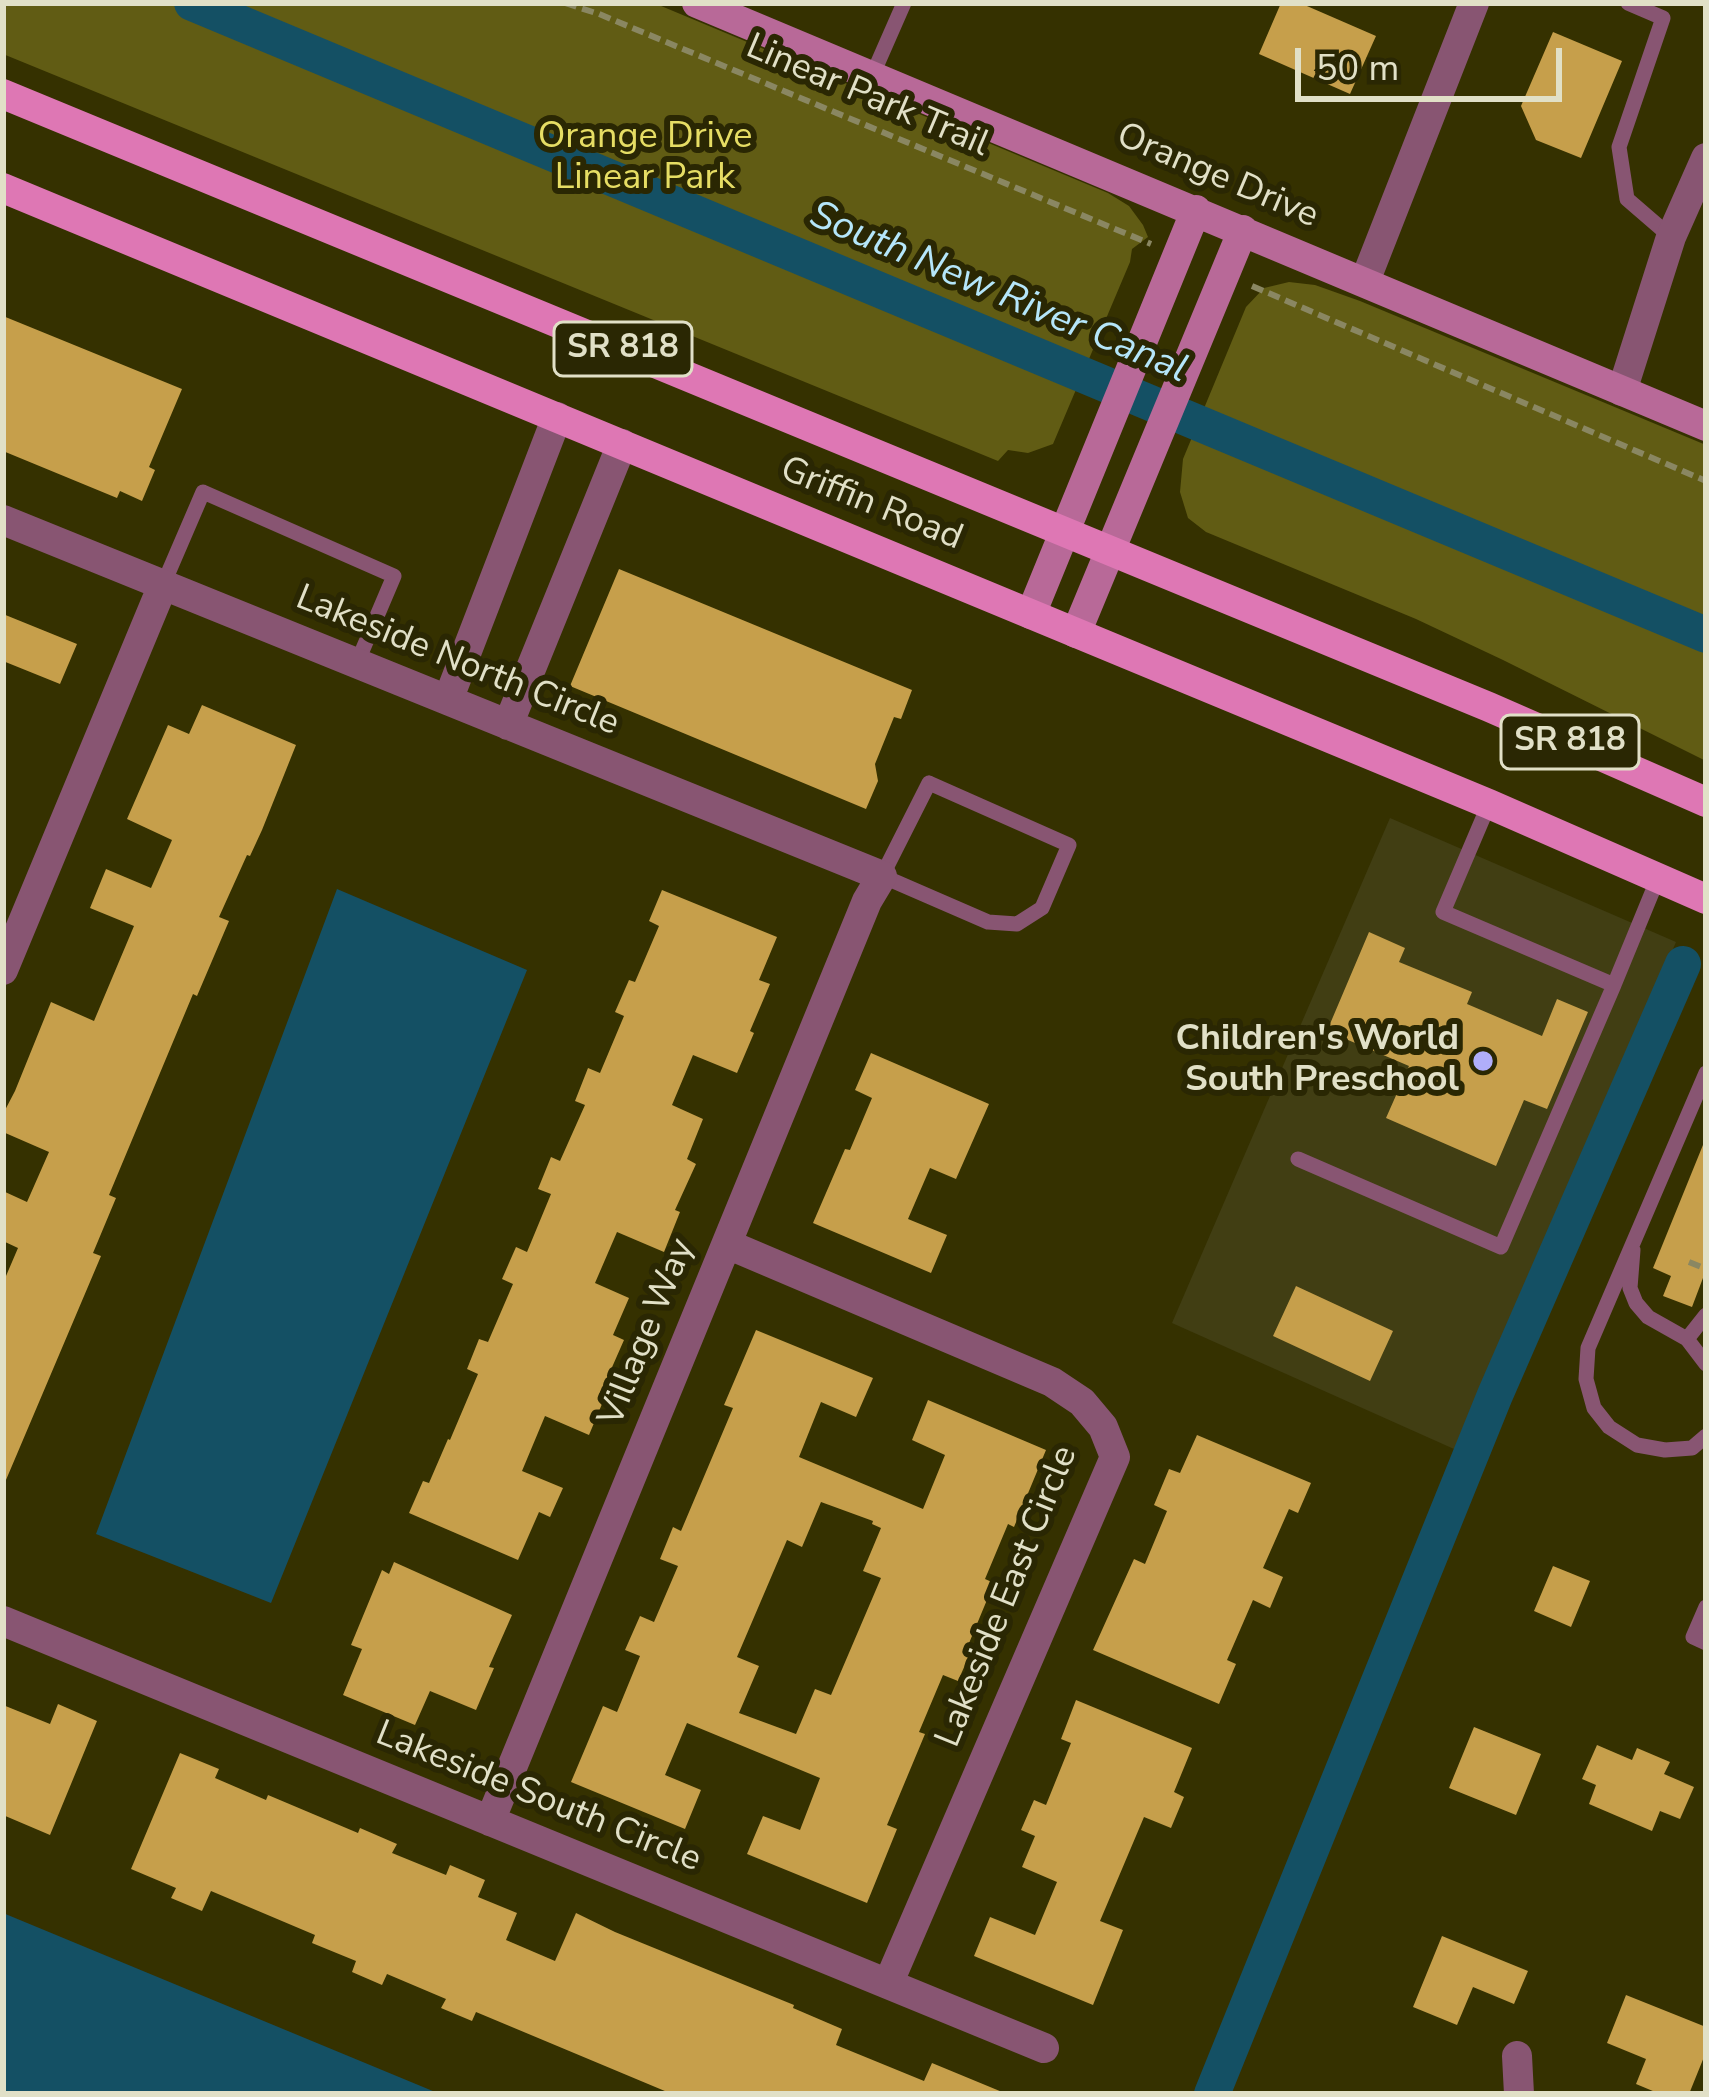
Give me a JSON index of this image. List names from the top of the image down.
{
  "streets": {
    "main road": ["SR 818", "Griffin Road"],
    "street": [
      "Orange Drive",
      "Lakeside North Circle",
      "Village Way",
      "Lakeside East Circle",
      "Lakeside South Circle"
    ],
    "path": ["Linear Park Trail"]
  },
  "crossings": [
    ["Lakeside North Circle", "Village Way"],
    ["Village Way", "Lakeside East Circle"],
    ["Village Way", "Lakeside South Circle"],
    ["Lakeside East Circle", "Lakeside South Circle"]
  ],
  "water": ["South New River Canal"],
  "parks": ["Orange Drive Linear Park"],
  "places": ["Children's World South Preschool"],
  "scale_bar": "50 m"
}
